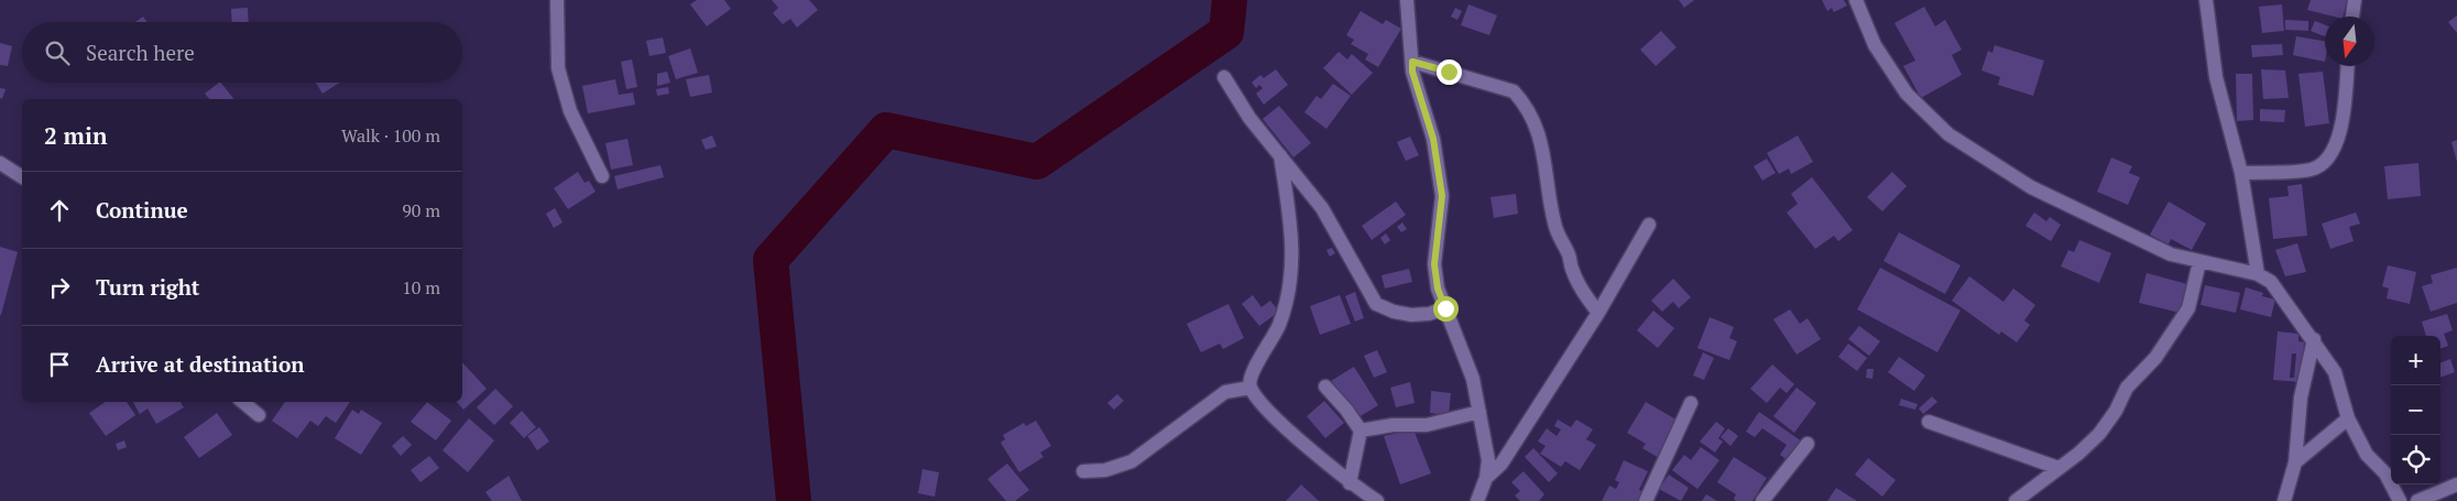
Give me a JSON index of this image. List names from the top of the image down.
{
  "north": "bottom",
  "page": {
    "search": "Search here",
    "heading": ["2 min", "Walk · 100 m"],
    "list": [
      ["Continue", "90 m"],
      ["Turn right", "10 m"],
      "Arrive at destination"
    ],
    "map_buttons": ["+", "−"]
  }
}
